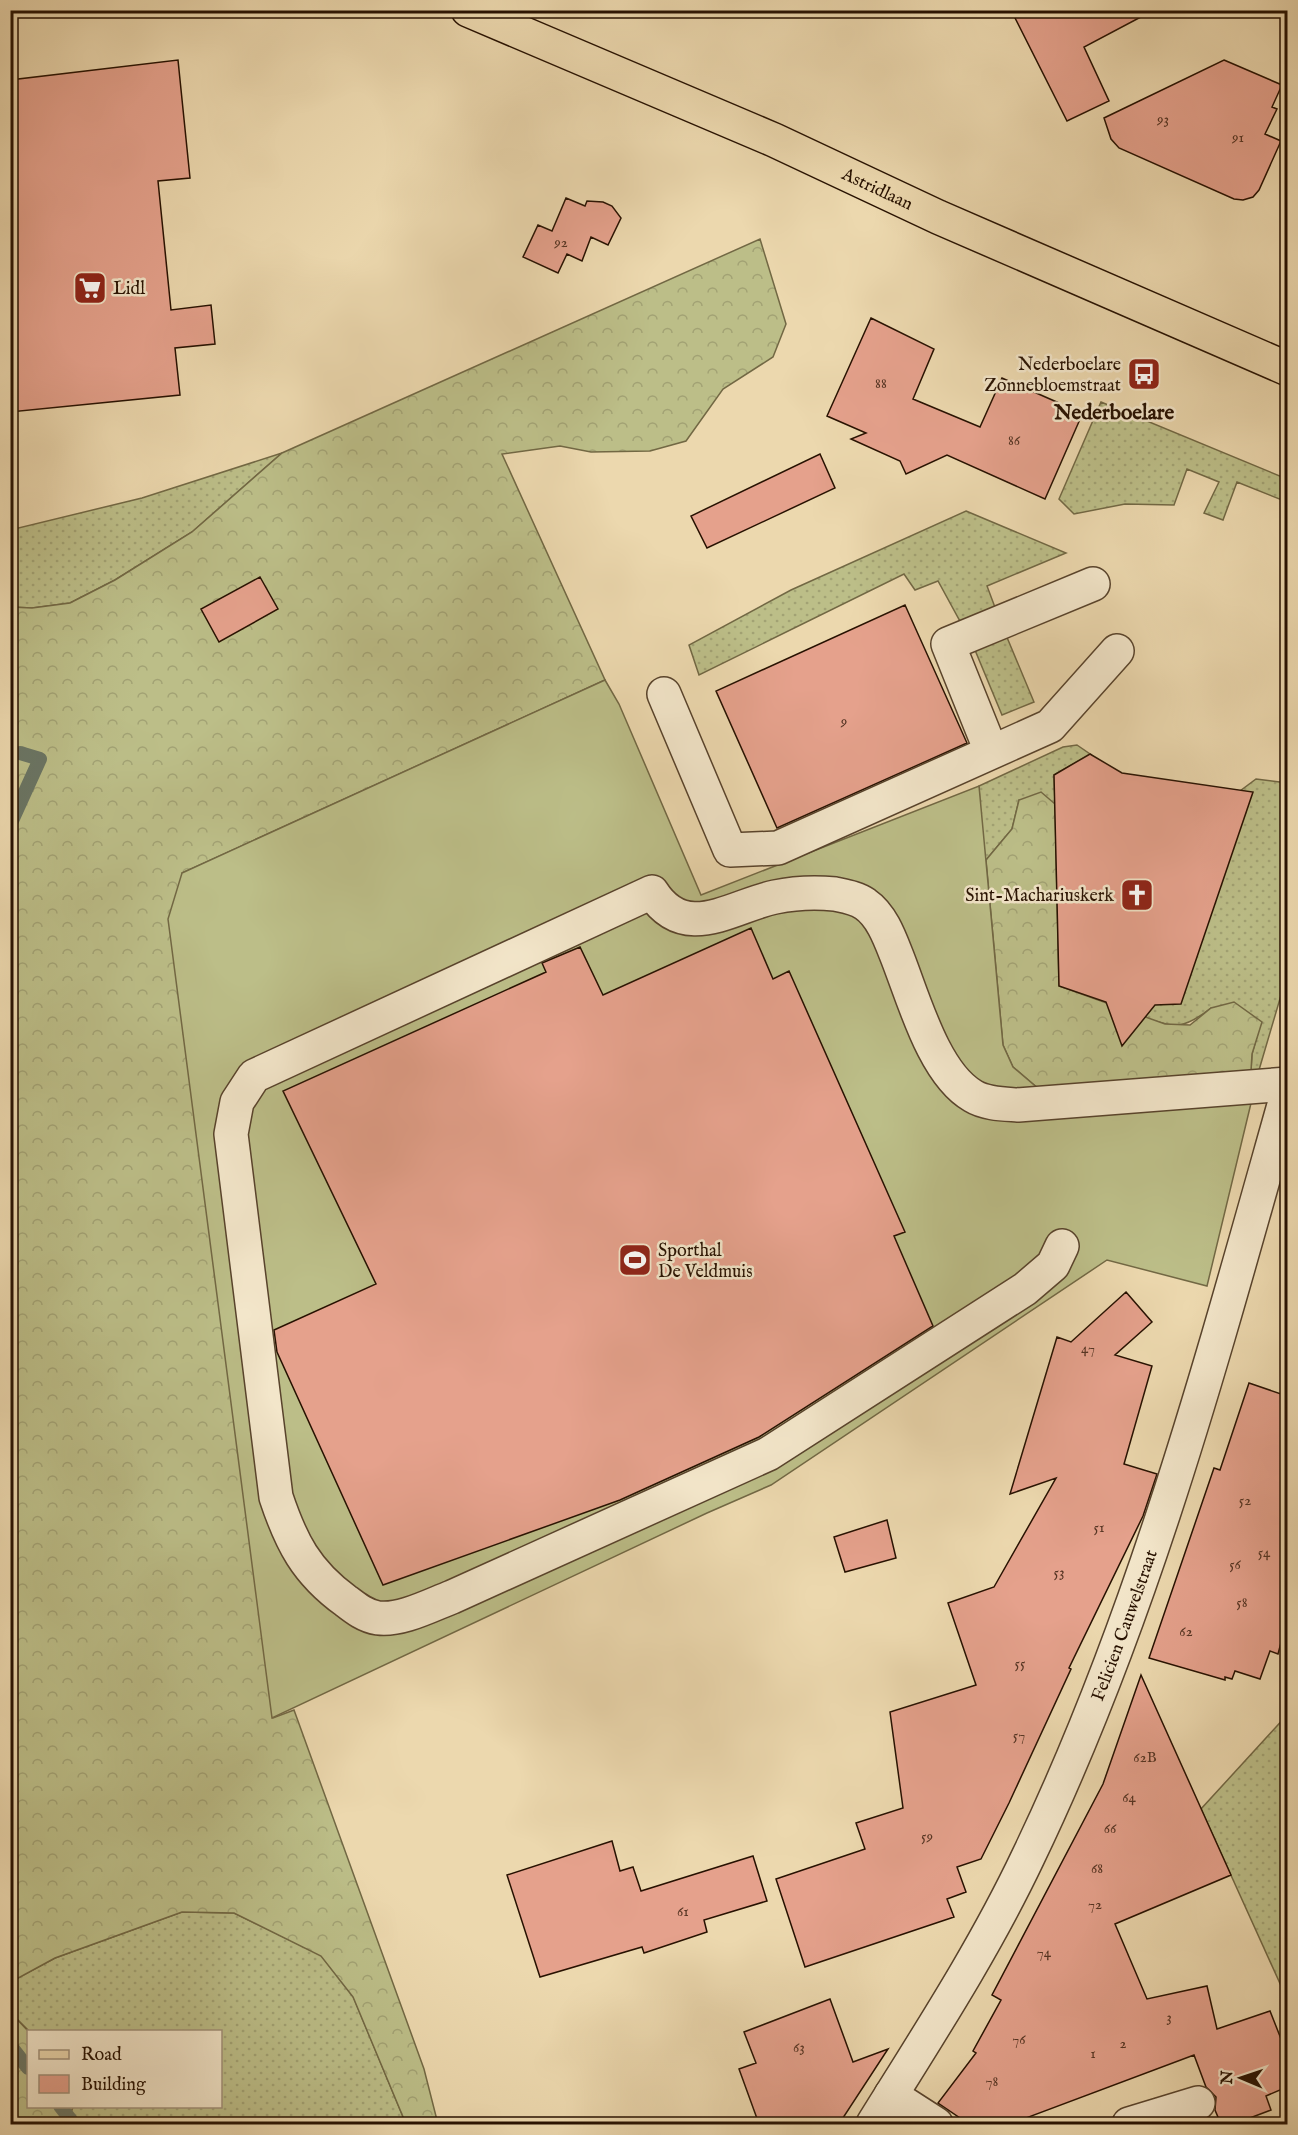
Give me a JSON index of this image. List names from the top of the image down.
{
  "streets": {
    "main road": ["Astridlaan"],
    "street": ["Felicien Cauwelstraat"]
  },
  "districts": ["Nederboelare"],
  "places": {
    "supermarket": ["Lidl"],
    "bus stop": ["Nederboelare Zonnebloemstraat"],
    "church": ["Sint-Machariuskerk"],
    "sports": ["Sporthal De Veldmuis"]
  },
  "house_numbers": [
    "93",
    "91",
    "92",
    "88",
    "86",
    "9",
    "47",
    "52",
    "51",
    "54",
    "56",
    "53",
    "58",
    "62",
    "55",
    "57",
    "62B",
    "64",
    "66",
    "59",
    "68",
    "72",
    "61",
    "74",
    "3",
    "76",
    "2",
    "63",
    "1",
    "78"
  ],
  "legend": ["Road", "Building"],
  "north": "left"
}
